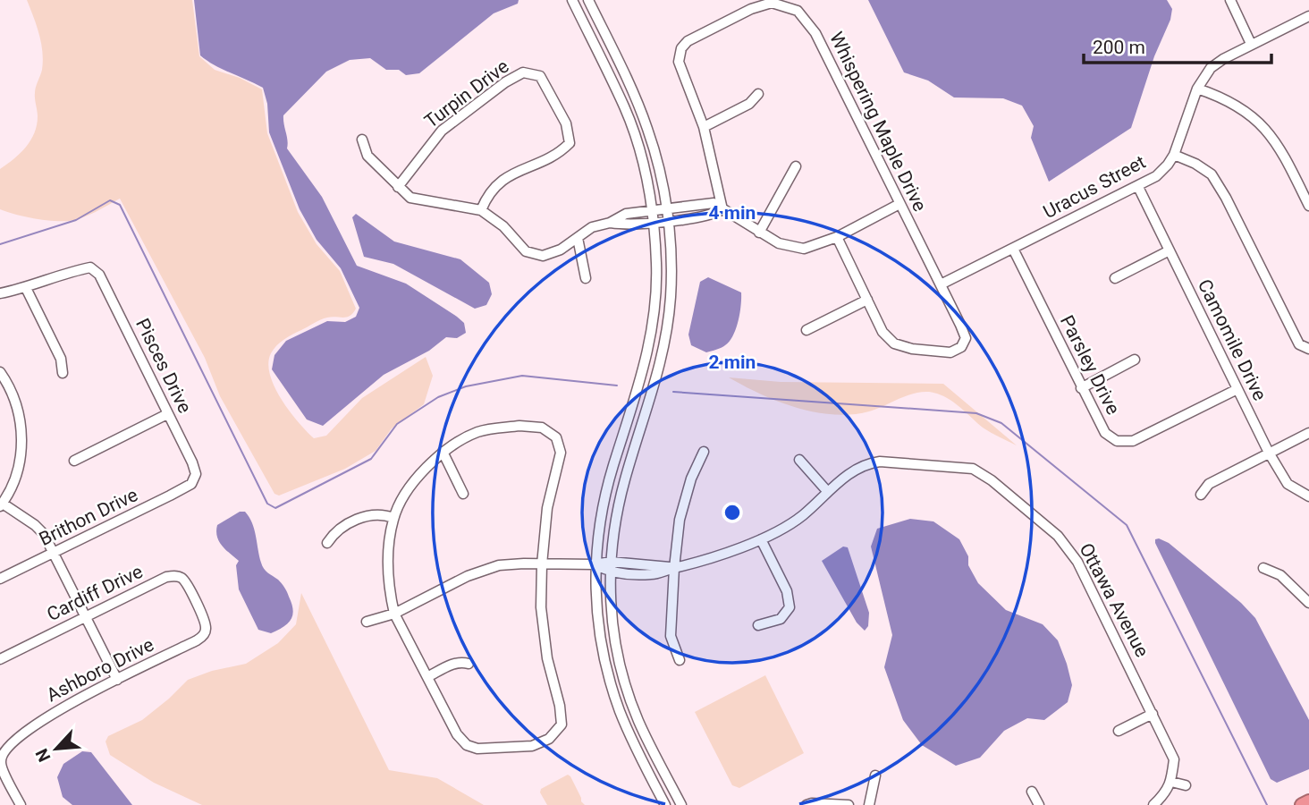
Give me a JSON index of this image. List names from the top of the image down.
{
  "streets": {
    "street": [
      "Turpin Drive",
      "Whispering Maple Drive",
      "Uracus Street",
      "Camomile Drive",
      "Parsley Drive",
      "Pisces Drive",
      "Brithon Drive",
      "Cardiff Drive",
      "Ottawa Avenue",
      "Ashboro Drive"
    ]
  },
  "crossings": [
    ["Whispering Maple Drive", "Uracus Street"],
    ["Uracus Street", "Camomile Drive"],
    ["Uracus Street", "Parsley Drive"],
    ["Camomile Drive", "Parsley Drive"],
    ["Pisces Drive", "Brithon Drive"],
    ["Cardiff Drive", "Ashboro Drive"]
  ],
  "scale_bar": "200 m",
  "north": "bottom left",
  "rings": ["4 min", "2 min"]
}
